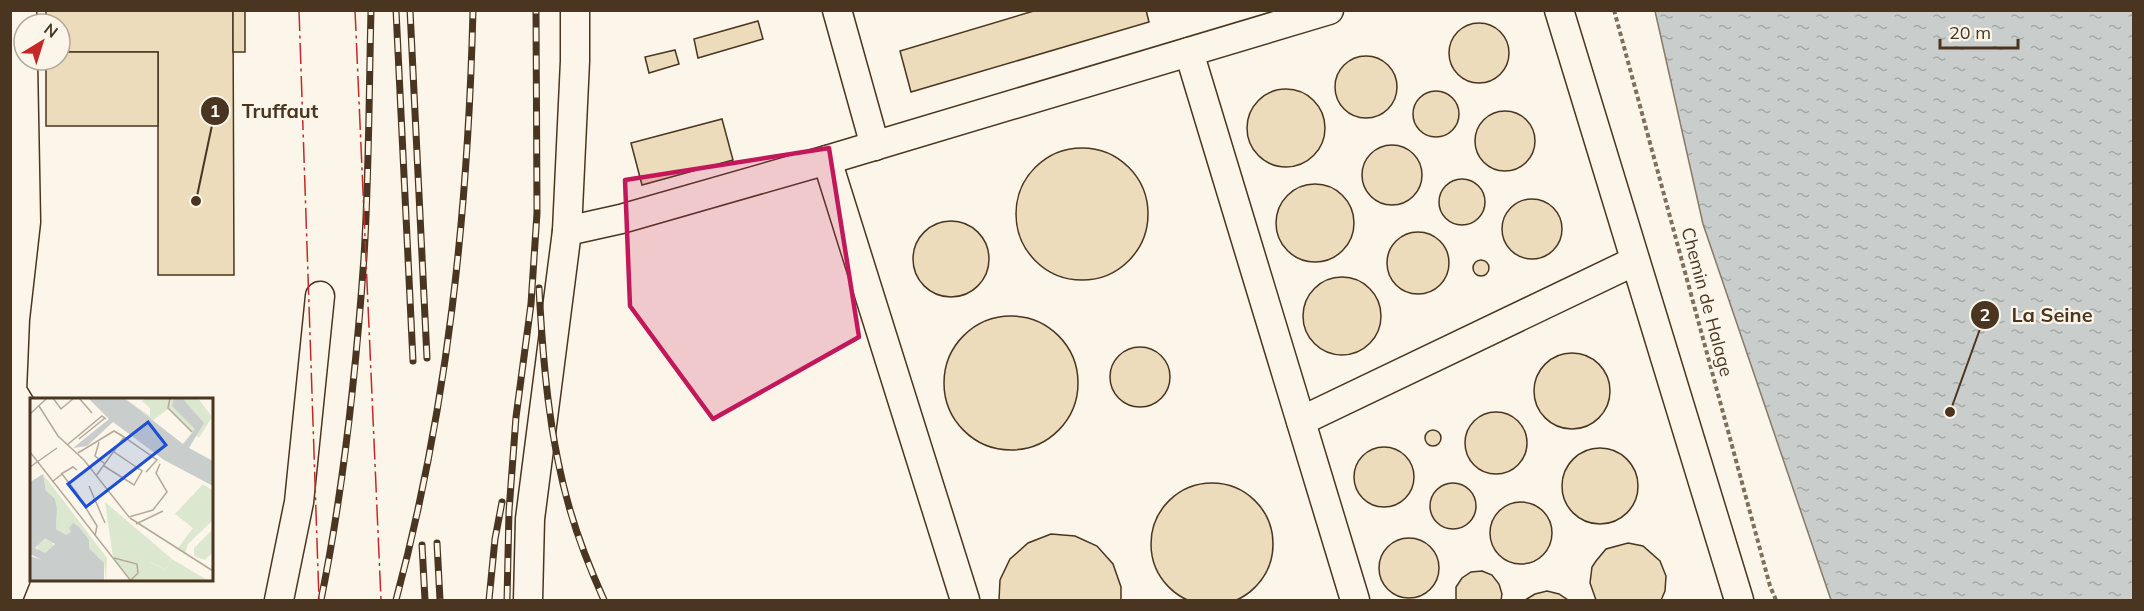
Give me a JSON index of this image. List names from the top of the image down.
{
  "streets": {
    "path": ["Chemin de Halage"]
  },
  "places": ["Truffaut", "La Seine"],
  "scale_bar": "20 m",
  "north": "top right"
}
